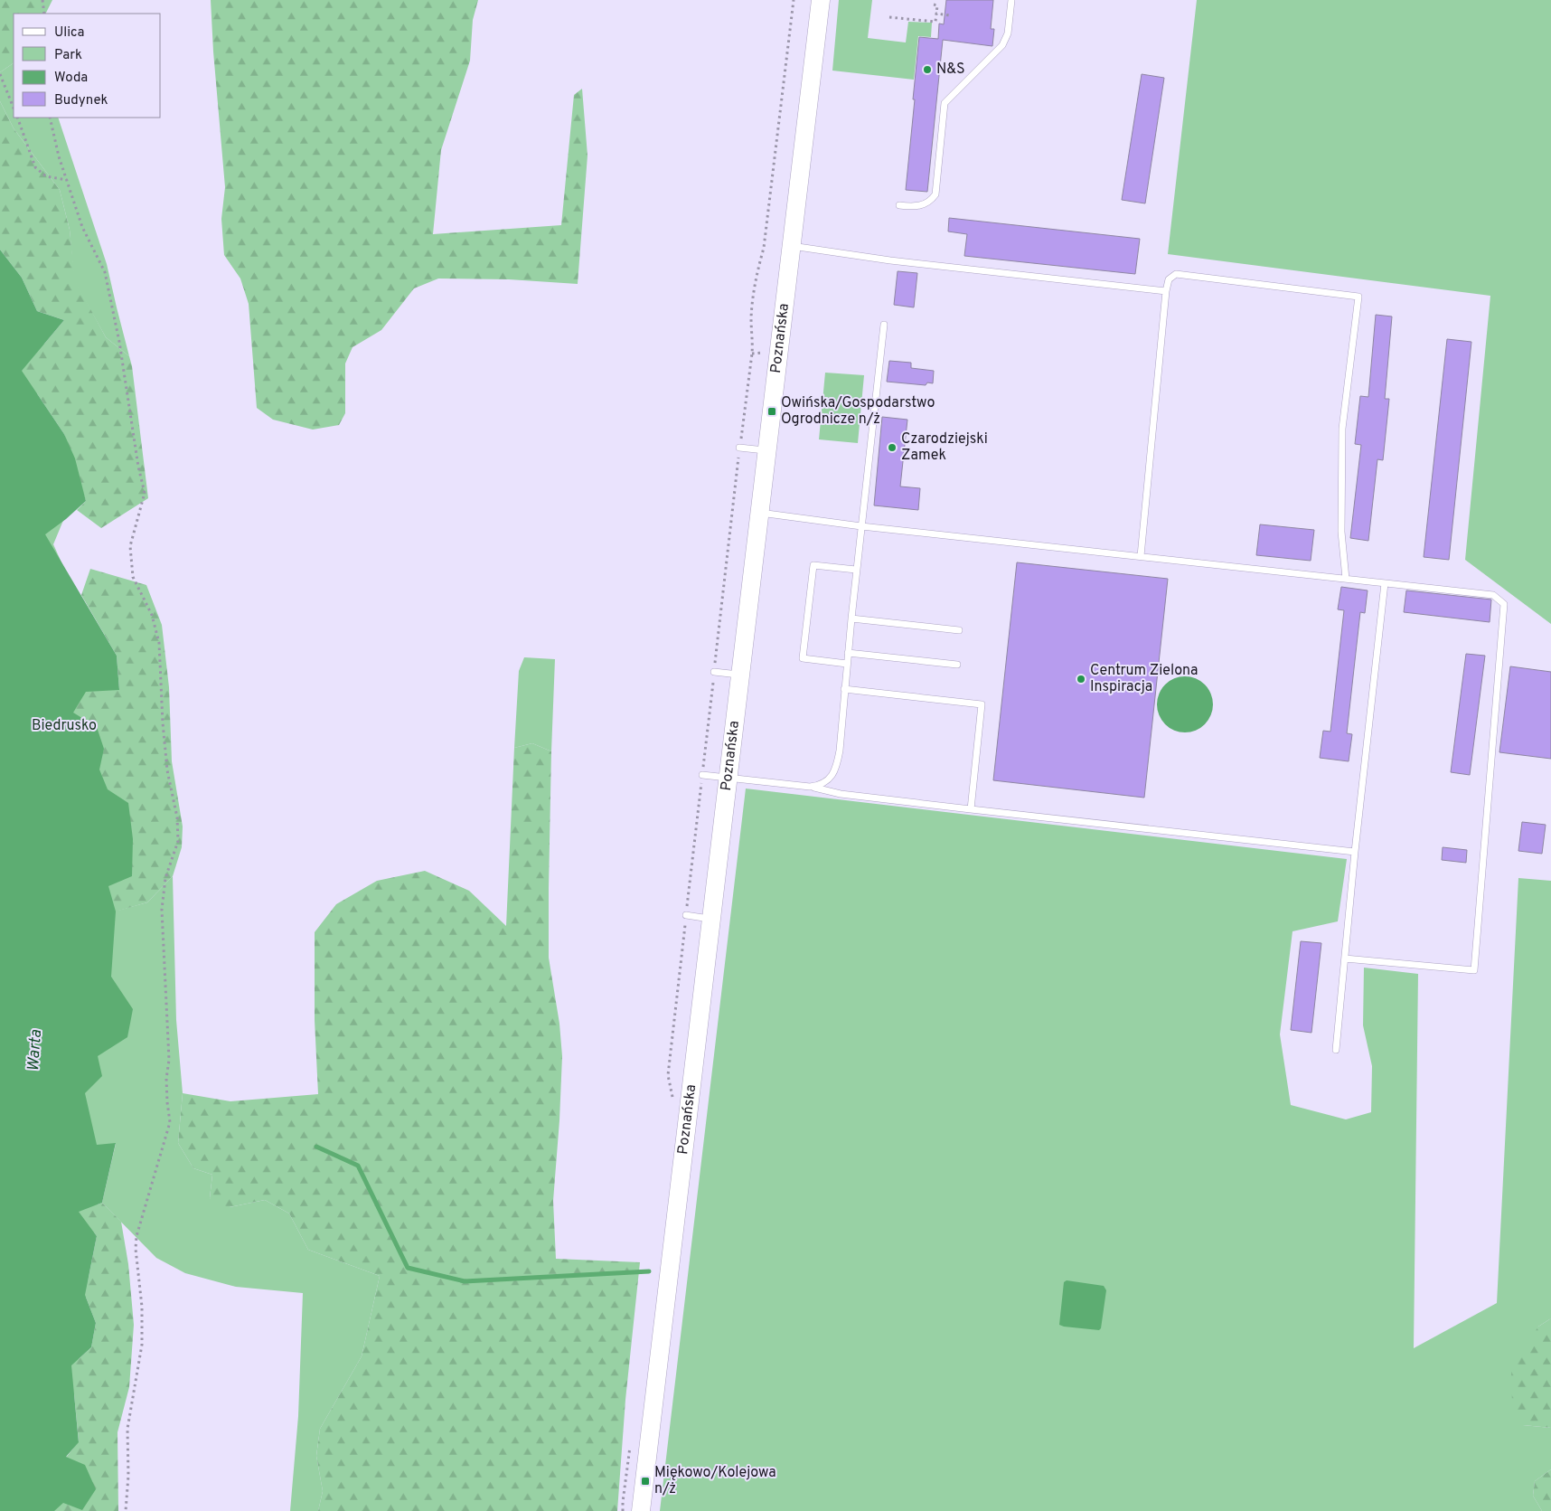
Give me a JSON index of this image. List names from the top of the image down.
{
  "streets": {
    "main road": ["Poznańska"]
  },
  "water": ["Warta"],
  "parks": ["Biedrusko"],
  "places": {
    "other": ["N&S", "Czarodziejski Zamek", "Centrum Zielona Inspiracja"],
    "transit": ["Owińska/Gospodarstwo Ogrodnicze n/ż", "Miękowo/Kolejowa n/ż"]
  },
  "legend": [
    "Ulica",
    "Park",
    "Woda",
    "Budynek"
  ]
}
